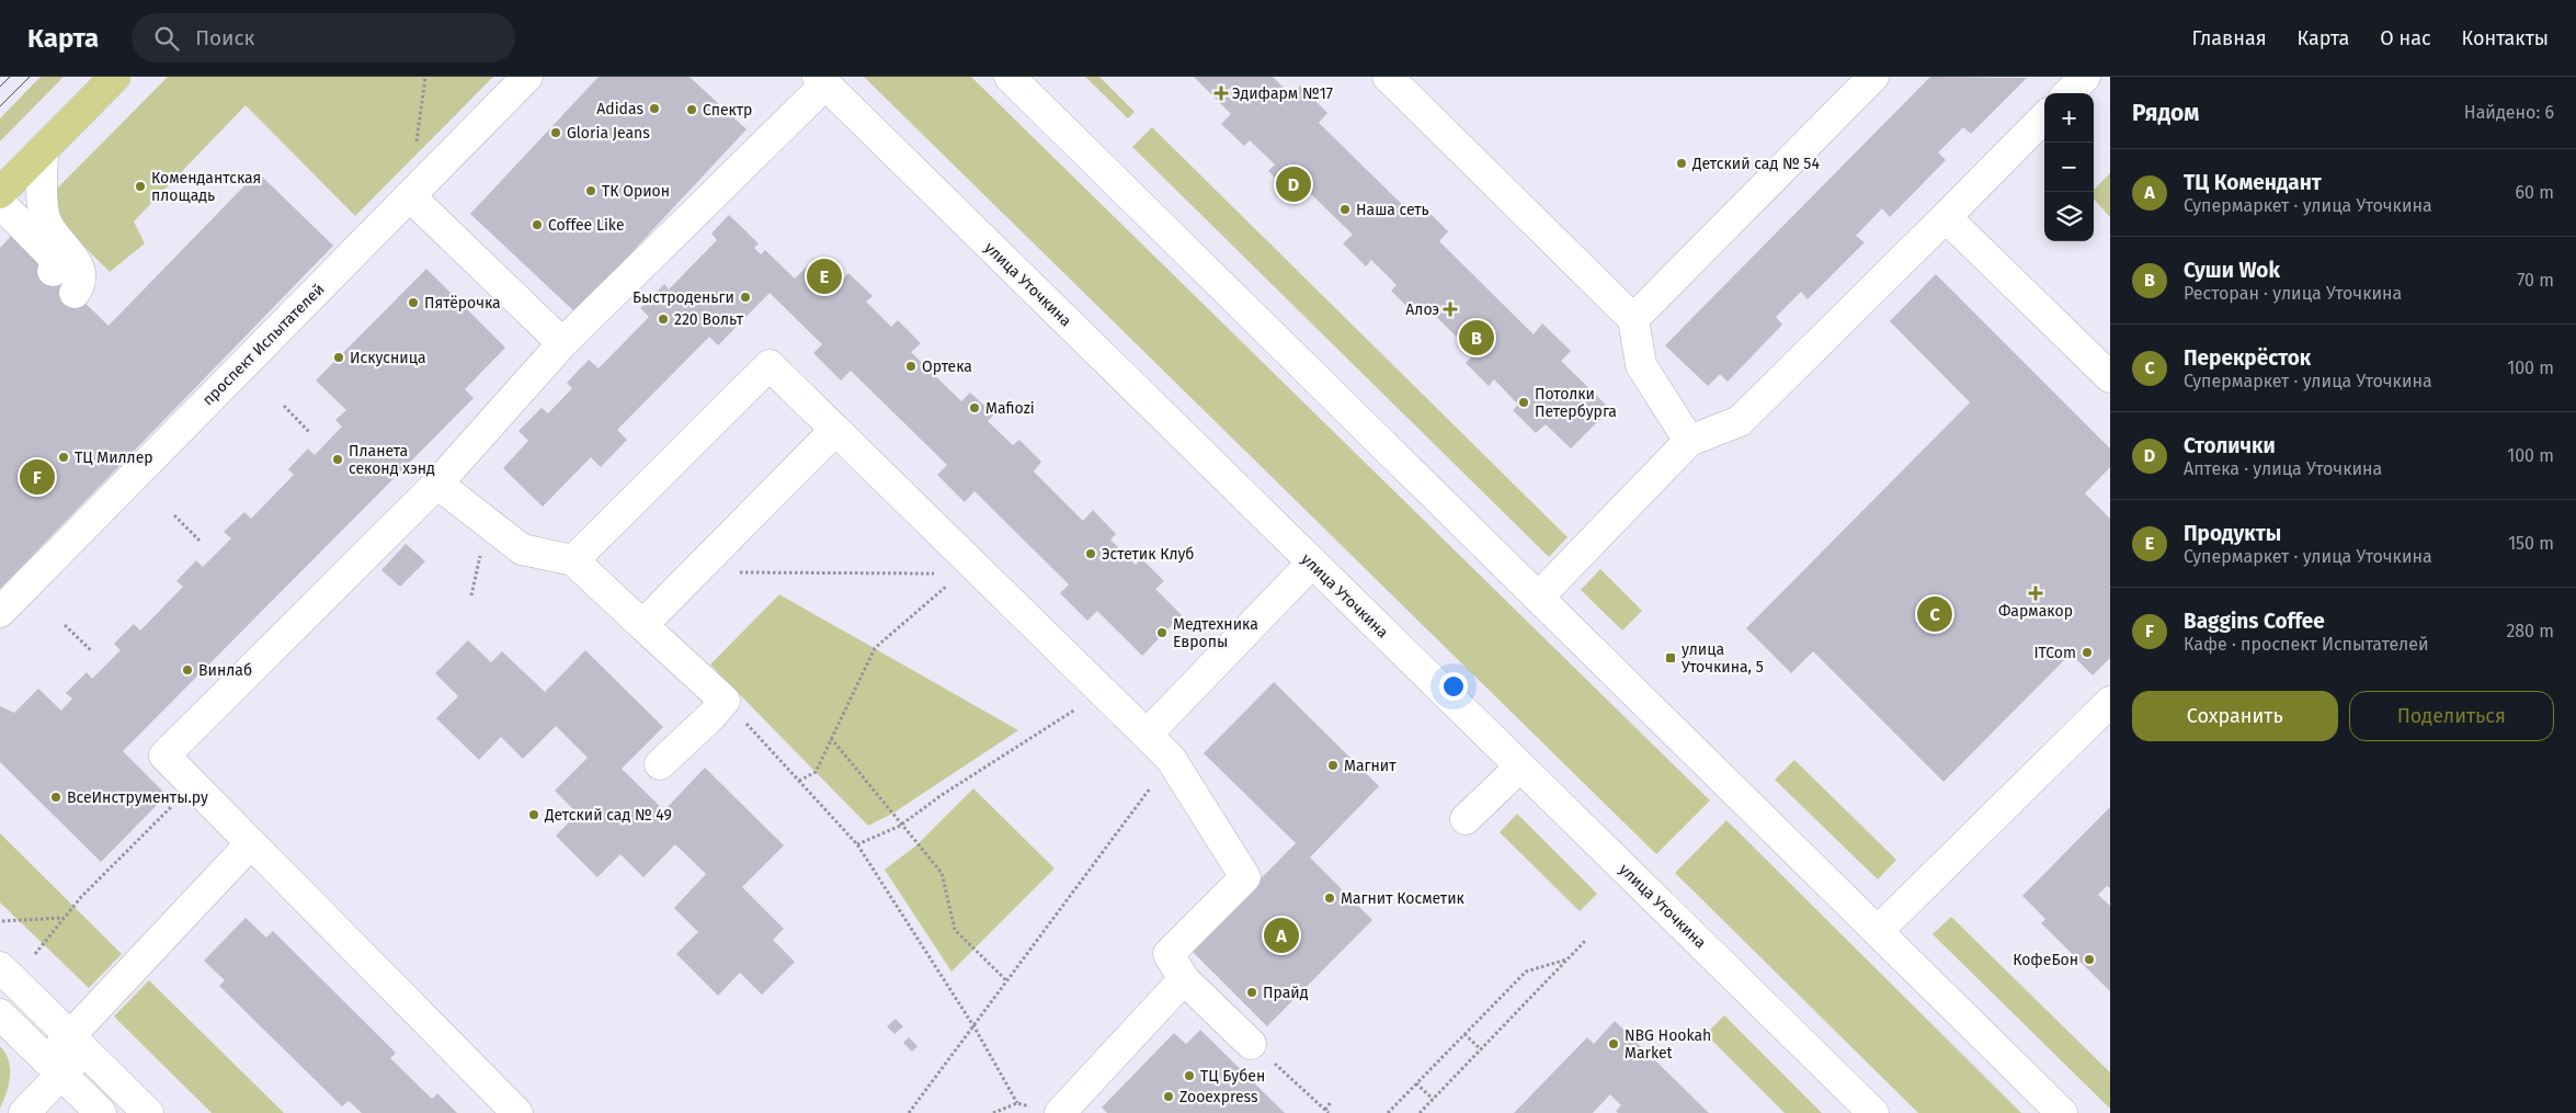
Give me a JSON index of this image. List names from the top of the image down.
{
  "streets": {
    "street": ["улица Уточкина", "проспект Испытателей"]
  },
  "places": {
    "health": ["Эдифарм №17", "Алоэ", "Фармакор"],
    "other": [
      "Adidas",
      "Спектр",
      "Gloria Jeans",
      "Детский сад № 54",
      "Комендантская площадь",
      "ТК Орион",
      "Наша сеть",
      "Coffee Like",
      "Быстроденьги",
      "Пятёрочка",
      "220 Вольт",
      "Искусница",
      "Ортека",
      "Потолки Петербурга",
      "Mafiozi",
      "ТЦ Миллер",
      "Планета секонд хэнд",
      "Эстетик Клуб",
      "Медтехника Европы",
      "ITCom",
      "Винлаб",
      "Магнит",
      "ВсеИнструменты.ру",
      "Детский сад № 49",
      "Магнит Косметик",
      "КофеБон",
      "Прайд",
      "NBG Hookah Market",
      "ТЦ Бубен",
      "Zooexpress"
    ],
    "transit": ["улица Уточкина, 5"]
  },
  "page": {
    "header": "Карта",
    "search": "Поиск",
    "nav": [
      "Главная",
      "Карта",
      "О нас",
      "Контакты"
    ],
    "heading": ["Рядом", "Найдено: 6"],
    "map_buttons": ["+", "−"],
    "list": [
      {
        "mark": "A",
        "name": "ТЦ Комендант",
        "note": "Супермаркет · улица Уточкина",
        "value": "60 m"
      },
      {
        "mark": "B",
        "name": "Суши Wok",
        "note": "Ресторан · улица Уточкина",
        "value": "70 m"
      },
      {
        "mark": "C",
        "name": "Перекрёсток",
        "note": "Супермаркет · улица Уточкина",
        "value": "100 m"
      },
      {
        "mark": "D",
        "name": "Столички",
        "note": "Аптека · улица Уточкина",
        "value": "100 m"
      },
      {
        "mark": "E",
        "name": "Продукты",
        "note": "Супермаркет · улица Уточкина",
        "value": "150 m"
      },
      {
        "mark": "F",
        "name": "Baggins Coffee",
        "note": "Кафе · проспект Испытателей",
        "value": "280 m"
      }
    ],
    "pins": [
      "D",
      "E",
      "B",
      "F",
      "C",
      "A"
    ],
    "buttons": ["Сохранить", "Поделиться"]
  }
}
